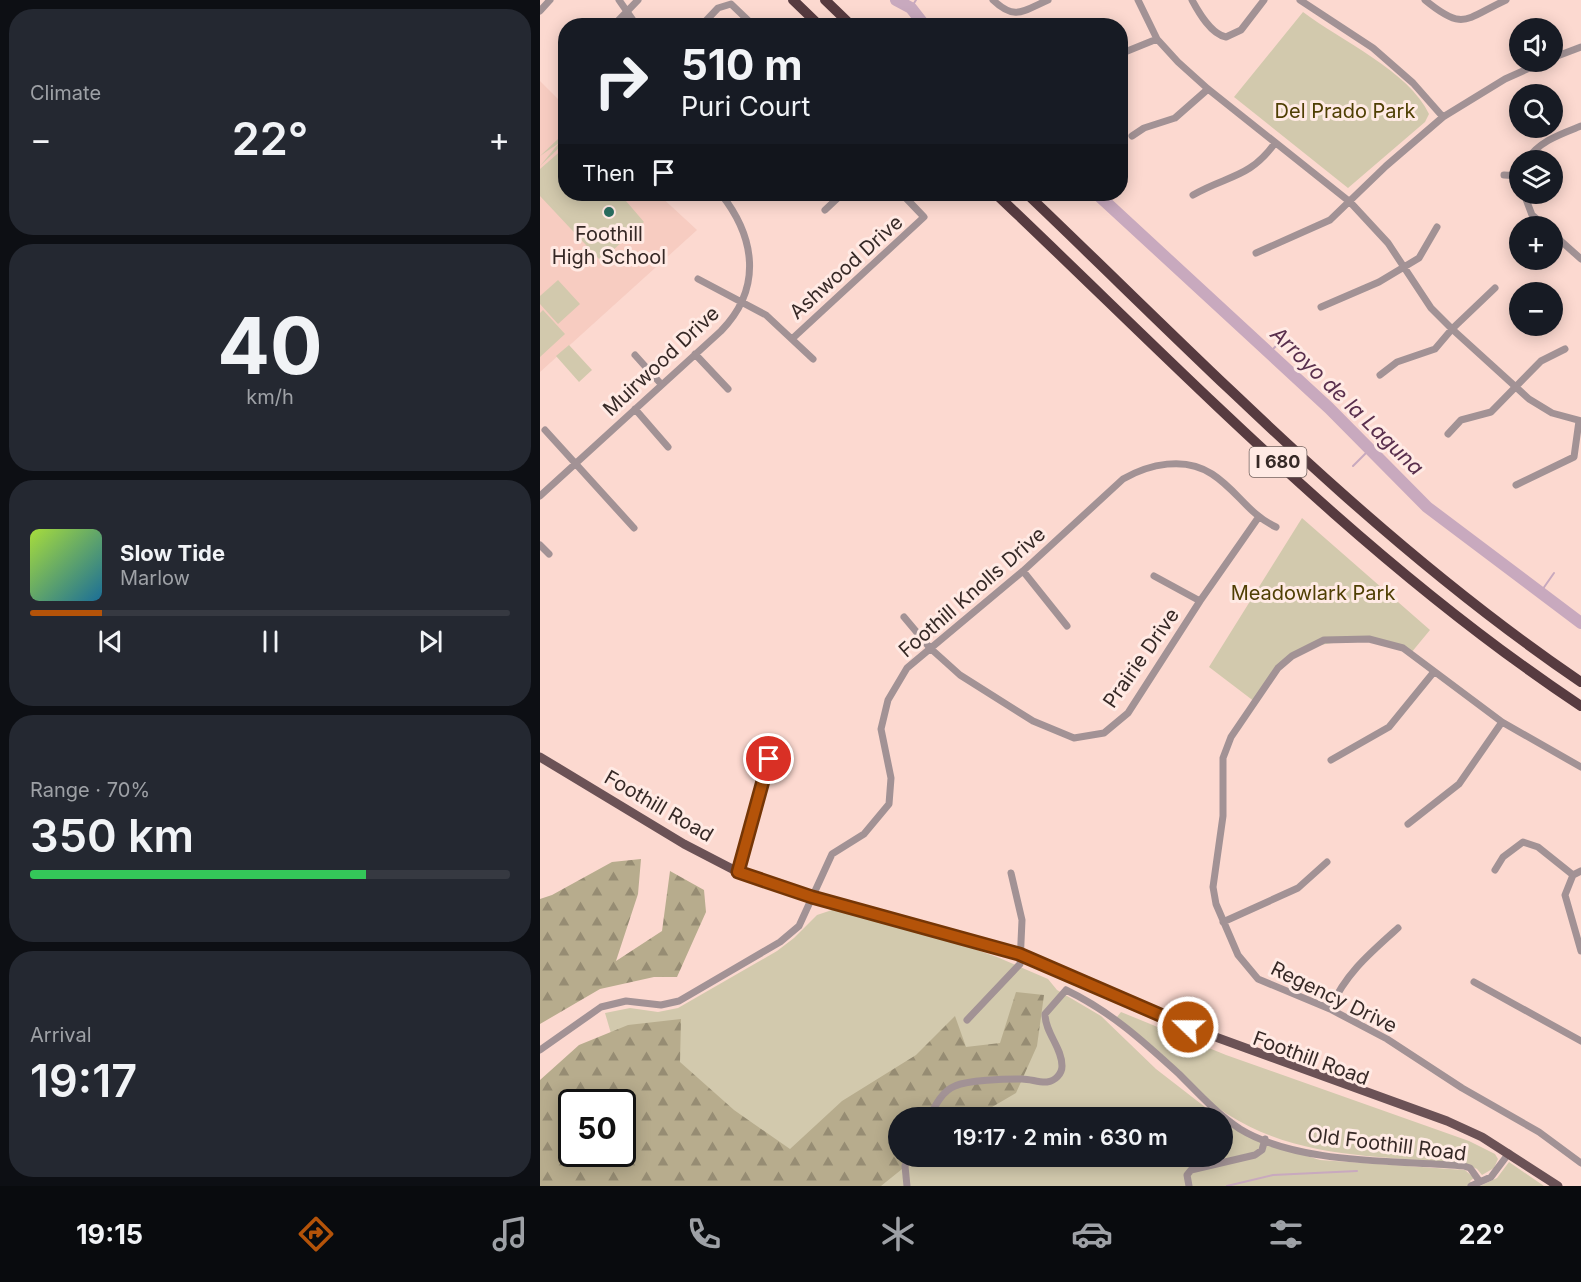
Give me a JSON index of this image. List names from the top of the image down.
{
  "streets": {
    "highway": ["I 680"],
    "main road": ["Foothill Road"],
    "street": [
      "Ashwood Drive",
      "Muirwood Drive",
      "Foothill Knolls Drive",
      "Prairie Drive",
      "Regency Drive",
      "Old Foothill Road"
    ]
  },
  "crossings": [
    ["Foothill Knolls Drive", "Prairie Drive"],
    ["Foothill Knolls Drive", "Foothill Road"]
  ],
  "water": ["Arroyo de la Laguna"],
  "parks": ["Del Prado Park", "Meadowlark Park"],
  "places": ["Foothill High School"],
  "page": {
    "tile": [
      "Climate",
      ["40", "km/h"],
      ["Range · 70%", "350 km"],
      ["Arrival", "19:17"]
    ],
    "map_buttons": ["+", "−"],
    "turn": ["510 m", "Puri Court"],
    "heat": ["−", "22°", "+"],
    "then": "Then",
    "song": ["Slow Tide", "Marlow"],
    "limit": "50",
    "trip": "19:17 · 2 min · 630 m",
    "tabs": ["19:15", "22°"]
  }
}
